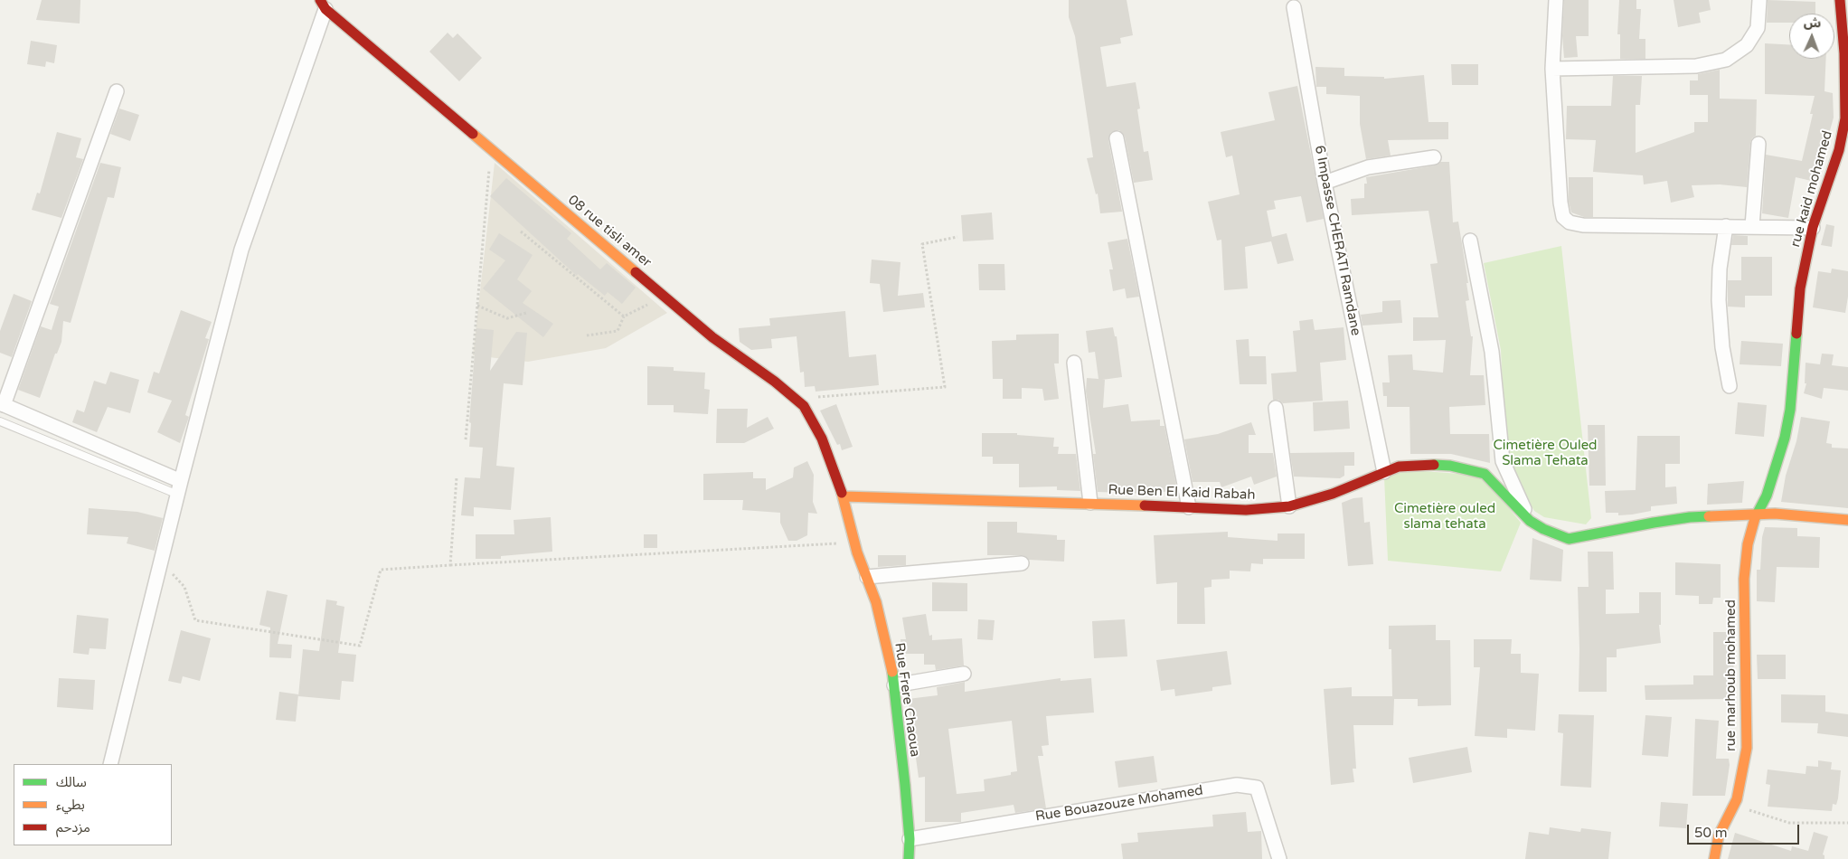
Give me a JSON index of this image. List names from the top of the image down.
{
  "streets": {
    "street": [
      "rue kaid mohamed",
      "08 rue tisli amer",
      "6 Impasse CHERATI Ramdane",
      "Rue Ben El Kaid Rabah",
      "rue marhoub mohamed",
      "Rue Frere Chaoua",
      "Rue Bouazouze Mohamed"
    ]
  },
  "crossings": [
    ["rue kaid mohamed", "Rue Ben El Kaid Rabah"],
    ["rue kaid mohamed", "rue marhoub mohamed"],
    ["08 rue tisli amer", "Rue Ben El Kaid Rabah"],
    ["08 rue tisli amer", "Rue Frere Chaoua"],
    ["6 Impasse CHERATI Ramdane", "Rue Ben El Kaid Rabah"],
    ["Rue Ben El Kaid Rabah", "rue marhoub mohamed"],
    ["Rue Ben El Kaid Rabah", "Rue Frere Chaoua"],
    ["Rue Frere Chaoua", "Rue Bouazouze Mohamed"]
  ],
  "parks": ["Cimetière Ouled Slama Tehata", "Cimetière ouled slama tehata"],
  "legend": ["سالك", "بطيء", "مزدحم"],
  "scale_bar": "50 m",
  "north": "top"
}
